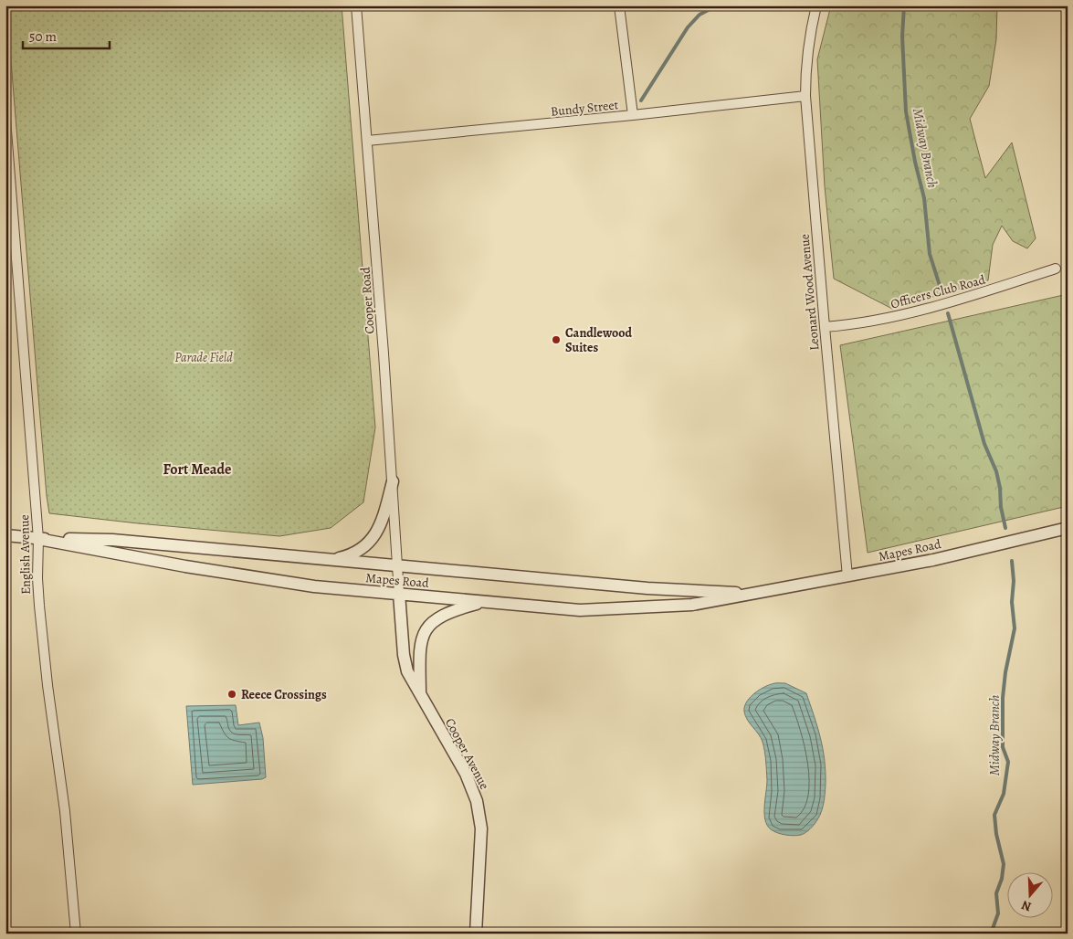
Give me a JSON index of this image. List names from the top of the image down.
{
  "streets": {
    "street": [
      "Bundy Street",
      "Officers Club Road",
      "Leonard Wood Avenue",
      "Cooper Road",
      "Mapes Road",
      "English Avenue",
      "Cooper Avenue"
    ]
  },
  "crossings": [
    ["Bundy Street", "Leonard Wood Avenue"],
    ["Bundy Street", "Cooper Road"],
    ["Officers Club Road", "Leonard Wood Avenue"],
    ["Leonard Wood Avenue", "Mapes Road"],
    ["Cooper Road", "Mapes Road"],
    ["Cooper Road", "Cooper Avenue"],
    ["Mapes Road", "English Avenue"],
    ["Mapes Road", "Cooper Avenue"]
  ],
  "districts": ["Fort Meade"],
  "water": ["Midway Branch"],
  "parks": ["Parade Field"],
  "places": ["Candlewood Suites", "Reece Crossings"],
  "scale_bar": "50 m",
  "north": "bottom"
}
